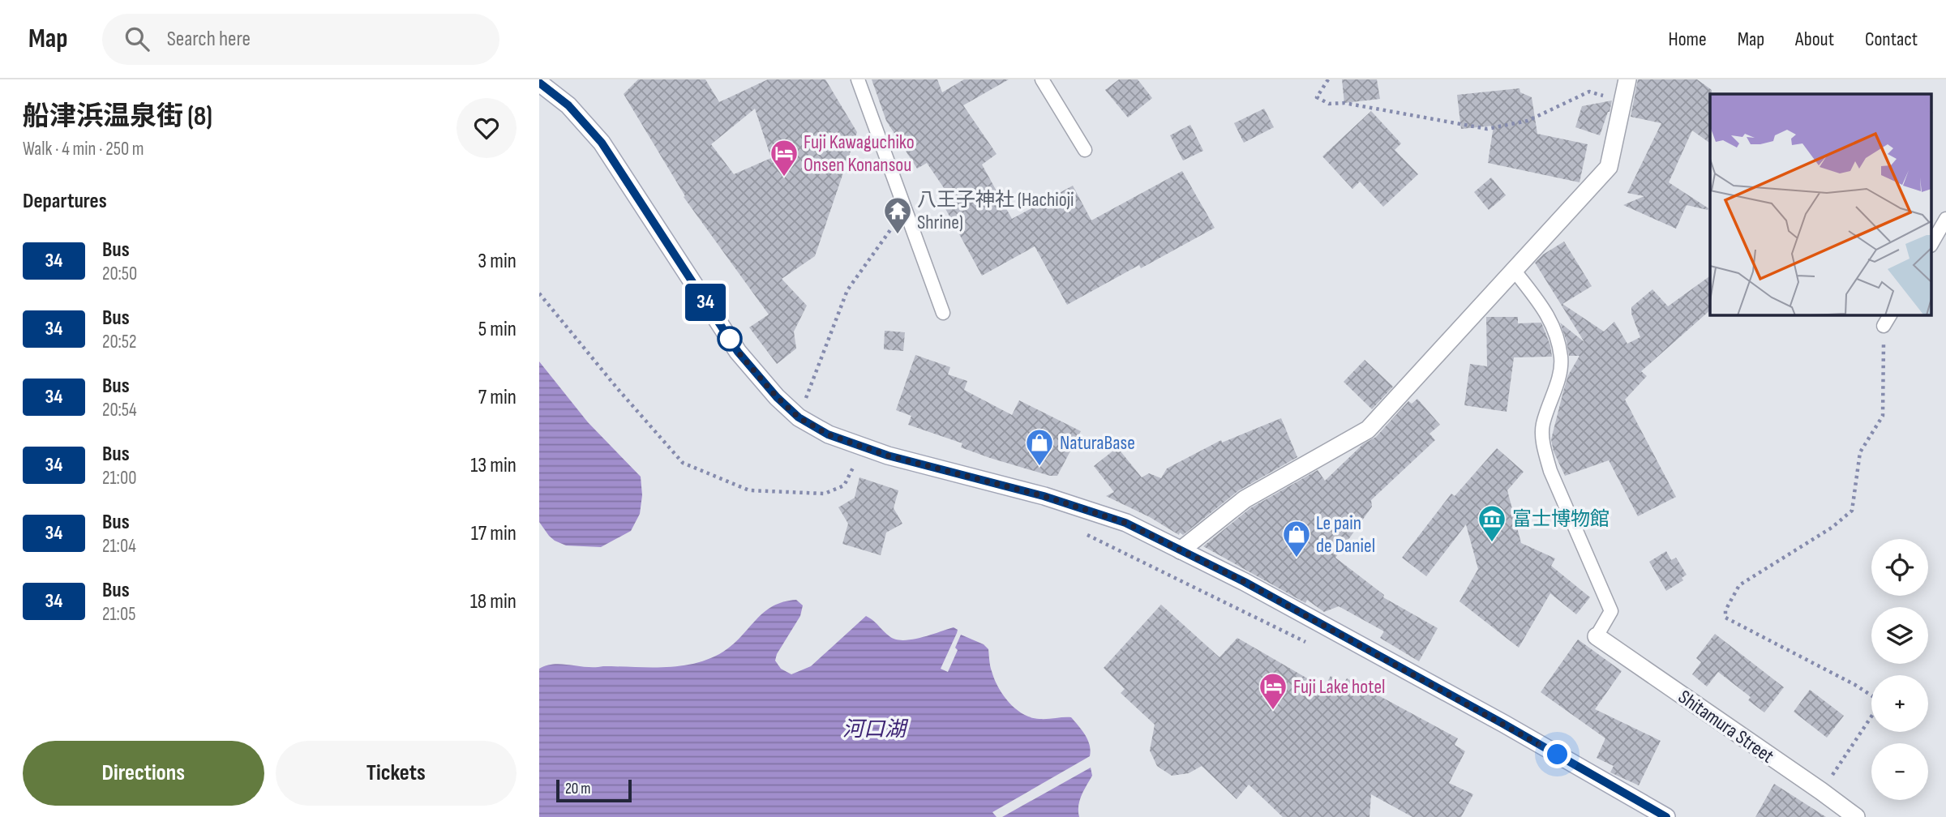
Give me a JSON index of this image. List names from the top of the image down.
{
  "streets": {
    "main road": ["Shitamura Street"]
  },
  "water": ["河口湖"],
  "places": {
    "hotel": ["Fuji Kawaguchiko Onsen Konansou", "Fuji Lake hotel"],
    "temple": ["八王子神社 (Hachioji Shrine)"],
    "shop": ["NaturaBase", "Le pain de Daniel"],
    "museum": ["富士博物館"]
  },
  "lines": ["bus line 34"],
  "scale_bar": "20 m",
  "page": {
    "header": "Map",
    "search": "Search here",
    "nav": [
      "Home",
      "Map",
      "About",
      "Contact"
    ],
    "heading": [
      ["船津浜温泉街 (8)", "Walk · 4 min · 250 m"],
      "Departures"
    ],
    "on_map": "34",
    "list": [
      {
        "mark": "34",
        "name": "Bus",
        "note": "20:50",
        "value": "3 min"
      },
      {
        "mark": "34",
        "name": "Bus",
        "note": "20:52",
        "value": "5 min"
      },
      {
        "mark": "34",
        "name": "Bus",
        "note": "20:54",
        "value": "7 min"
      },
      {
        "mark": "34",
        "name": "Bus",
        "note": "21:00",
        "value": "13 min"
      },
      {
        "mark": "34",
        "name": "Bus",
        "note": "21:04",
        "value": "17 min"
      },
      {
        "mark": "34",
        "name": "Bus",
        "note": "21:05",
        "value": "18 min"
      }
    ],
    "map_buttons": ["+", "−"],
    "buttons": ["Directions", "Tickets"],
    "scale": "20 m"
  }
}
